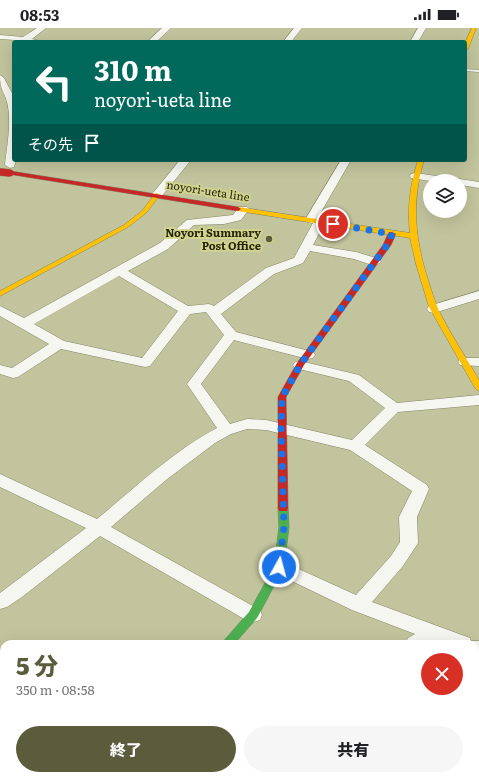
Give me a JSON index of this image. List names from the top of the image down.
{
  "streets": {
    "main road": ["noyori-ueta line"]
  },
  "places": ["Noyori Summary Post Office"],
  "page": {
    "status": "08:53",
    "turn": ["310 m", "noyori-ueta line"],
    "then": "その先",
    "heading": ["5 分", "350 m · 08:58"],
    "buttons": ["終了", "共有"]
  }
}
